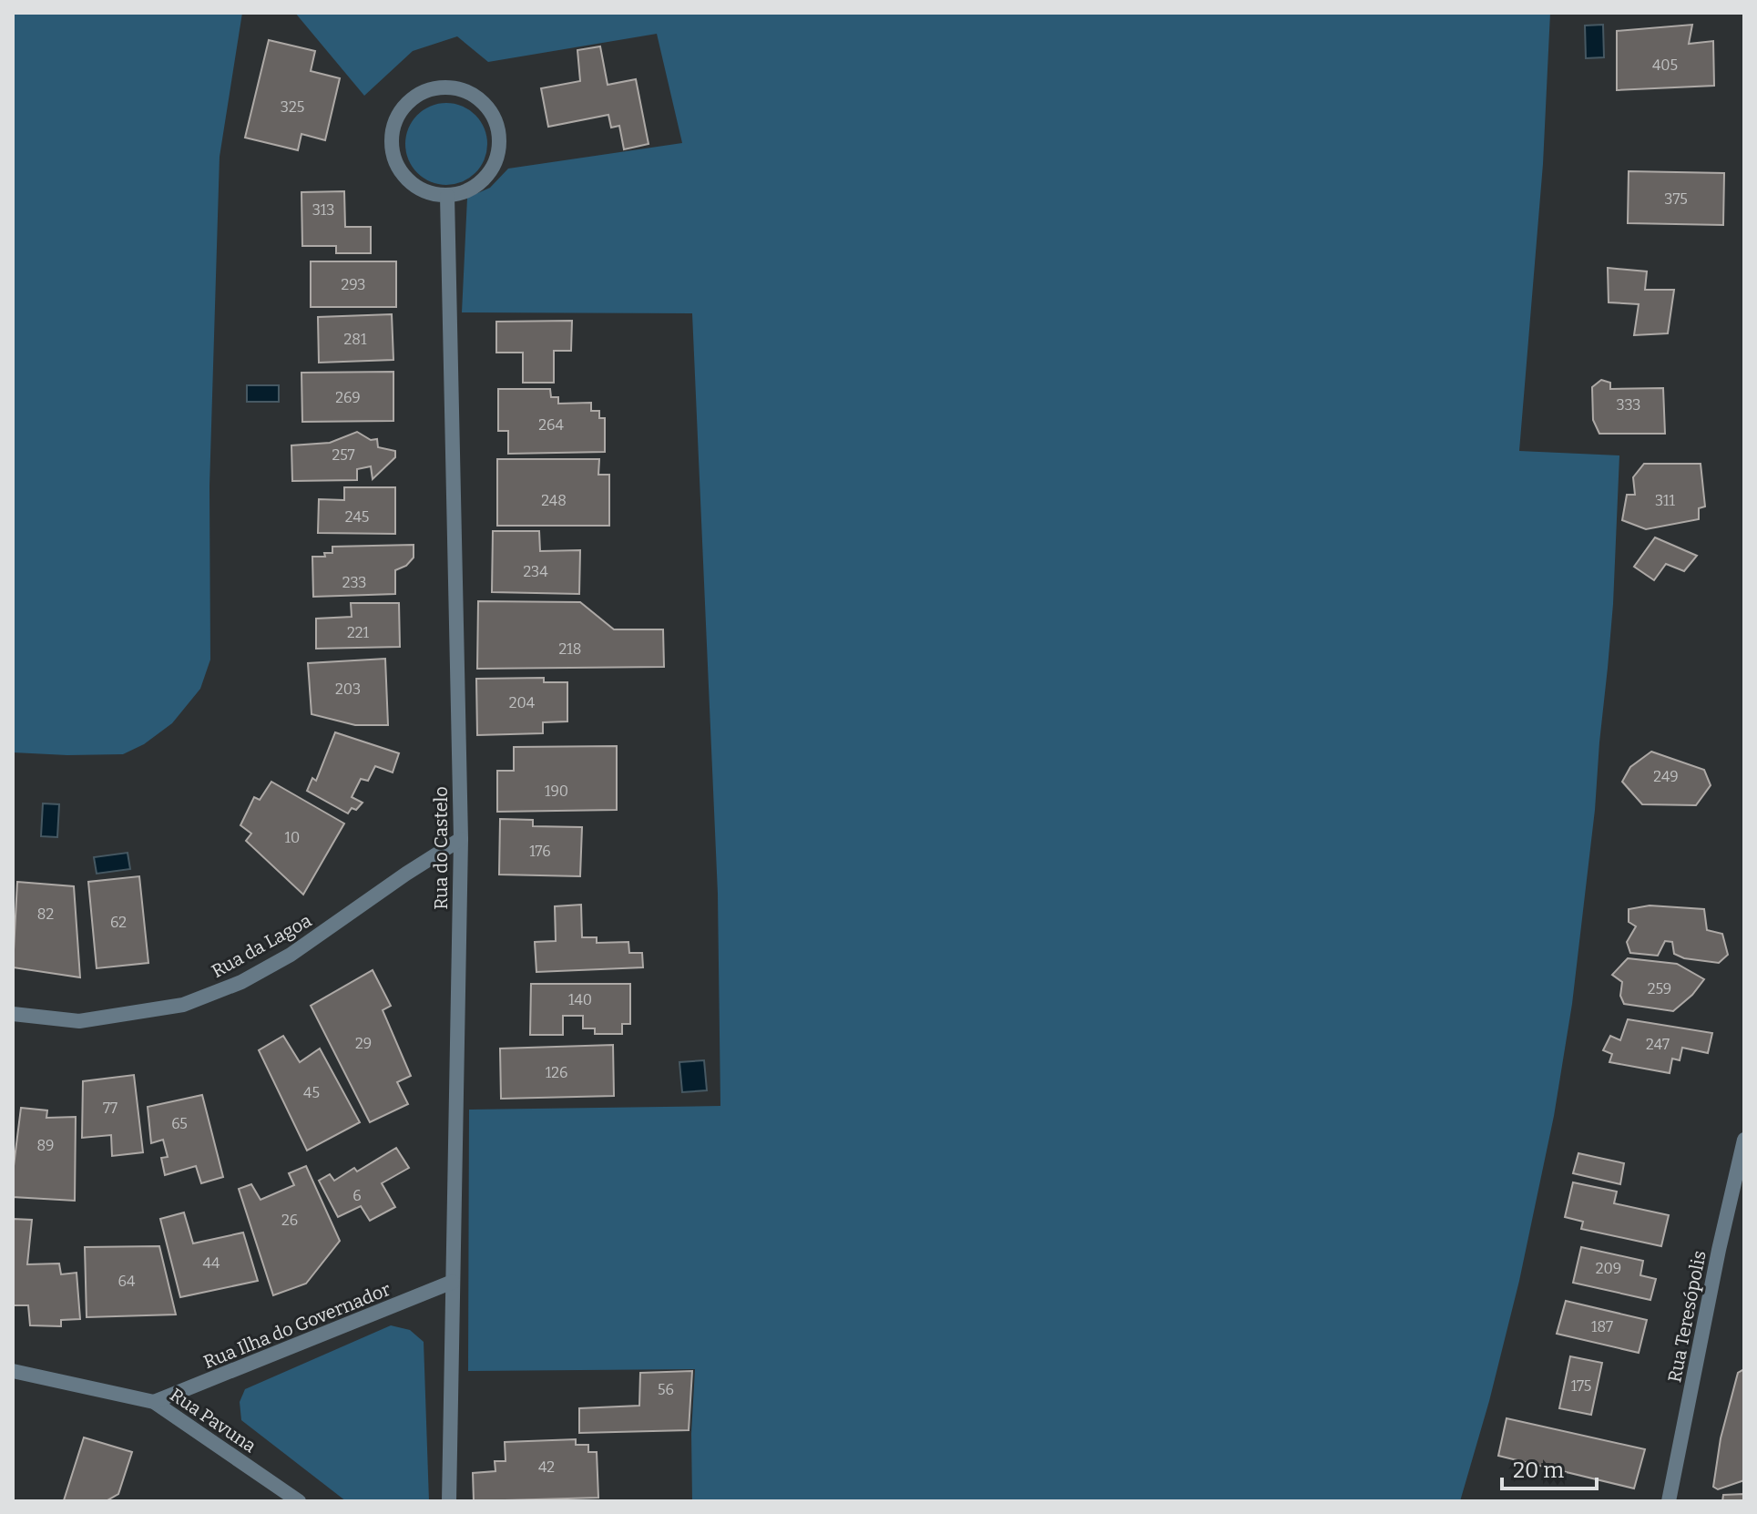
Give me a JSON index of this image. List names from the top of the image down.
{
  "streets": {
    "street": [
      "Rua do Castelo",
      "Rua da Lagoa",
      "Rua Teresópolis",
      "Rua Ilha do Governador",
      "Rua Pavuna"
    ]
  },
  "crossings": [
    ["Rua do Castelo", "Rua da Lagoa"],
    ["Rua do Castelo", "Rua Ilha do Governador"],
    ["Rua Ilha do Governador", "Rua Pavuna"]
  ],
  "house_numbers": [
    "405",
    "325",
    "375",
    "313",
    "293",
    "281",
    "269",
    "333",
    "264",
    "257",
    "248",
    "311",
    "245",
    "234",
    "233",
    "221",
    "218",
    "203",
    "204",
    "249",
    "190",
    "10",
    "176",
    "82",
    "62",
    "259",
    "140",
    "29",
    "247",
    "126",
    "45",
    "77",
    "65",
    "89",
    "6",
    "26",
    "44",
    "209",
    "64",
    "187",
    "175",
    "56",
    "42"
  ],
  "scale_bar": "20 m"
}
